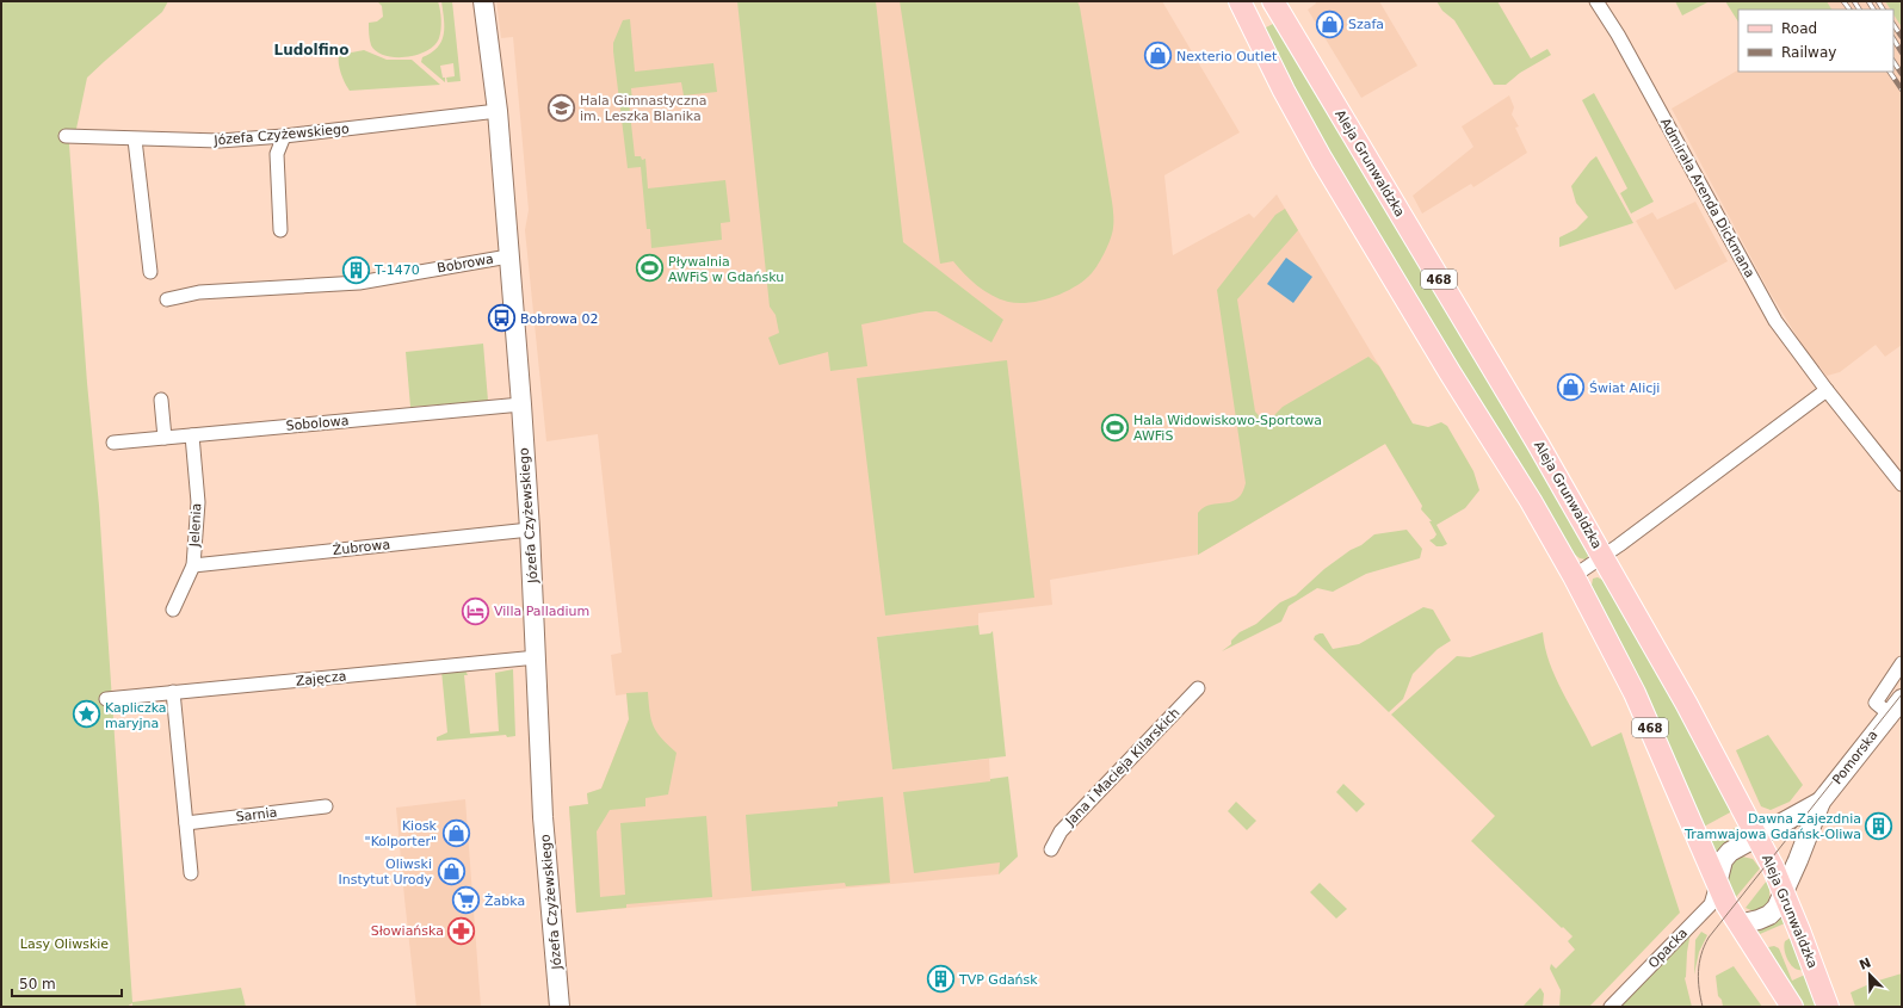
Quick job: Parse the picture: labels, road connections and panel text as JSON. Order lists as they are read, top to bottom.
{
  "streets": {
    "main road": ["Aleja Grunwaldzka", "468"],
    "street": [
      "Józefa Czyżewskiego",
      "Admirała Arenda Dickmana",
      "Bobrowa",
      "Sobolowa",
      "Jelenia",
      "Żubrowa",
      "Zajęcza",
      "Pomorska",
      "Jana i Macieja Kilarskich",
      "Sarnia",
      "Opacka"
    ]
  },
  "crossings": [
    ["Józefa Czyżewskiego", "Bobrowa"],
    ["Józefa Czyżewskiego", "Sobolowa"],
    ["Józefa Czyżewskiego", "Żubrowa"],
    ["Józefa Czyżewskiego", "Zajęcza"],
    ["Aleja Grunwaldzka", "468"],
    ["Aleja Grunwaldzka", "Pomorska"],
    ["Aleja Grunwaldzka", "Opacka"],
    ["468", "Pomorska"],
    ["468", "Opacka"],
    ["Sobolowa", "Jelenia"],
    ["Jelenia", "Żubrowa"],
    ["Pomorska", "Opacka"]
  ],
  "districts": ["Ludolfino"],
  "parks": ["Lasy Oliwskie"],
  "places": {
    "shop": [
      "Szafa",
      "Nexterio Outlet",
      "Świat Alicji",
      "Kiosk \"Kolporter\"",
      "Oliwski Instytut Urody"
    ],
    "school or university": ["Hala Gimnastyczna im. Leszka Blanika"],
    "sports": ["Pływalnia AWFiS w Gdańsku", "Hala Widowiskowo-Sportowa AWFiS"],
    "building": ["T-1470", "Dawna Zajezdnia Tramwajowa Gdańsk-Oliwa", "TVP Gdańsk"],
    "bus stop": ["Bobrowa 02"],
    "hotel": ["Villa Palladium"],
    "place": ["Kapliczka maryjna"],
    "supermarket": ["Żabka"],
    "pharmacy": ["Słowiańska"]
  },
  "legend": ["Road", "Railway"],
  "scale_bar": "50 m",
  "north": "top left"
}
